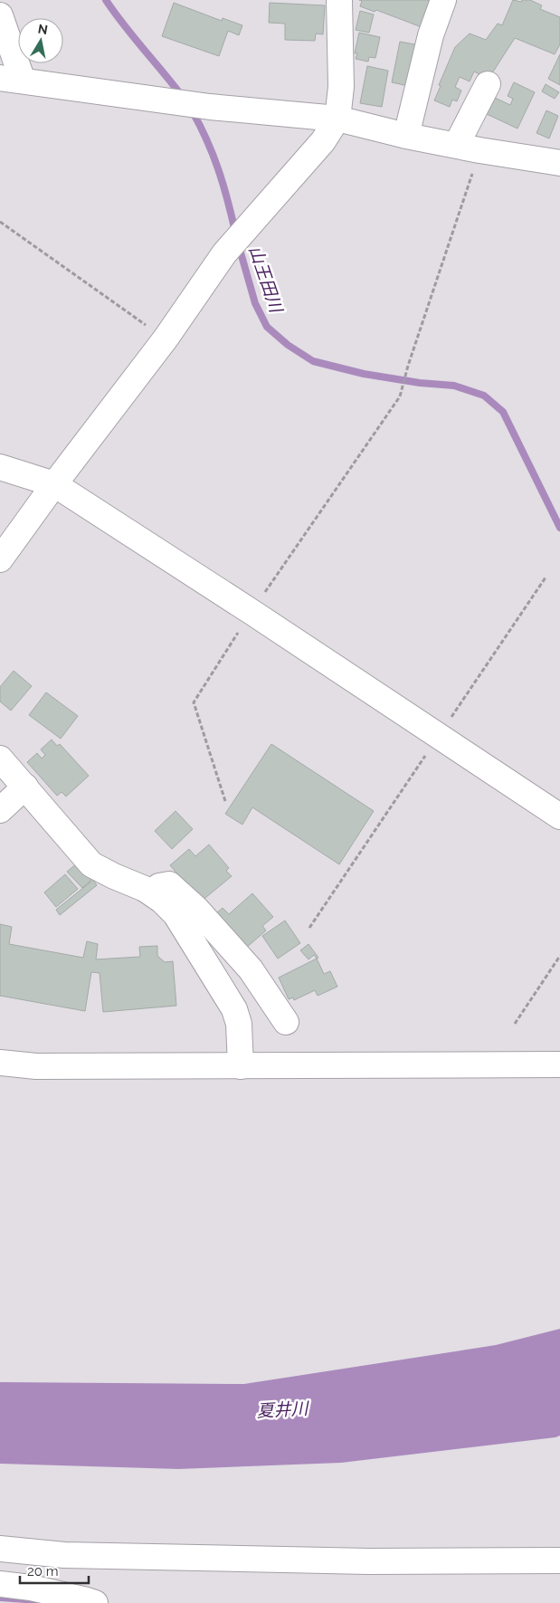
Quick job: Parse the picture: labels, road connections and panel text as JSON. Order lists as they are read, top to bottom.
{
  "water": ["山王田川", "夏井川"],
  "scale_bar": "20 m",
  "north": "top"
}
